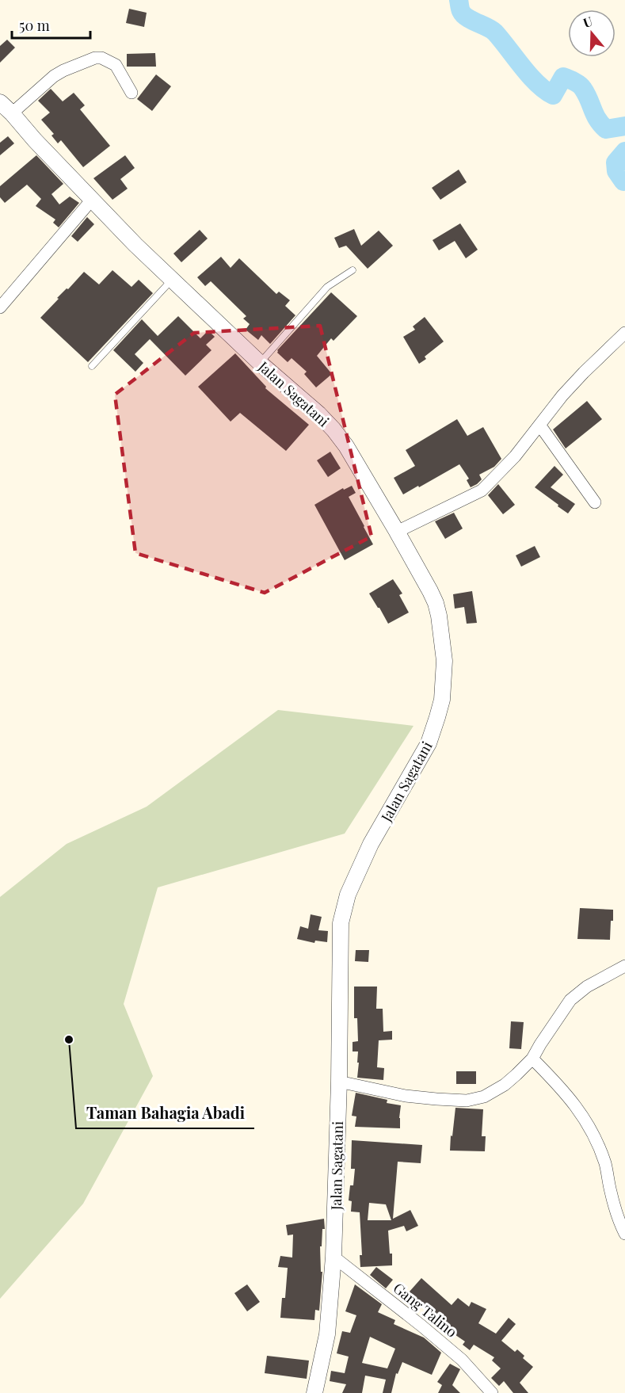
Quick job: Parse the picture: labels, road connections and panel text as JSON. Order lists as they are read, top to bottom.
{
  "streets": {
    "street": ["Jalan Sagatani", "Gang Talino"]
  },
  "crossings": [
    ["Jalan Sagatani", "Gang Talino"]
  ],
  "places": ["Taman Bahagia Abadi"],
  "scale_bar": "50 m",
  "north": "top"
}
